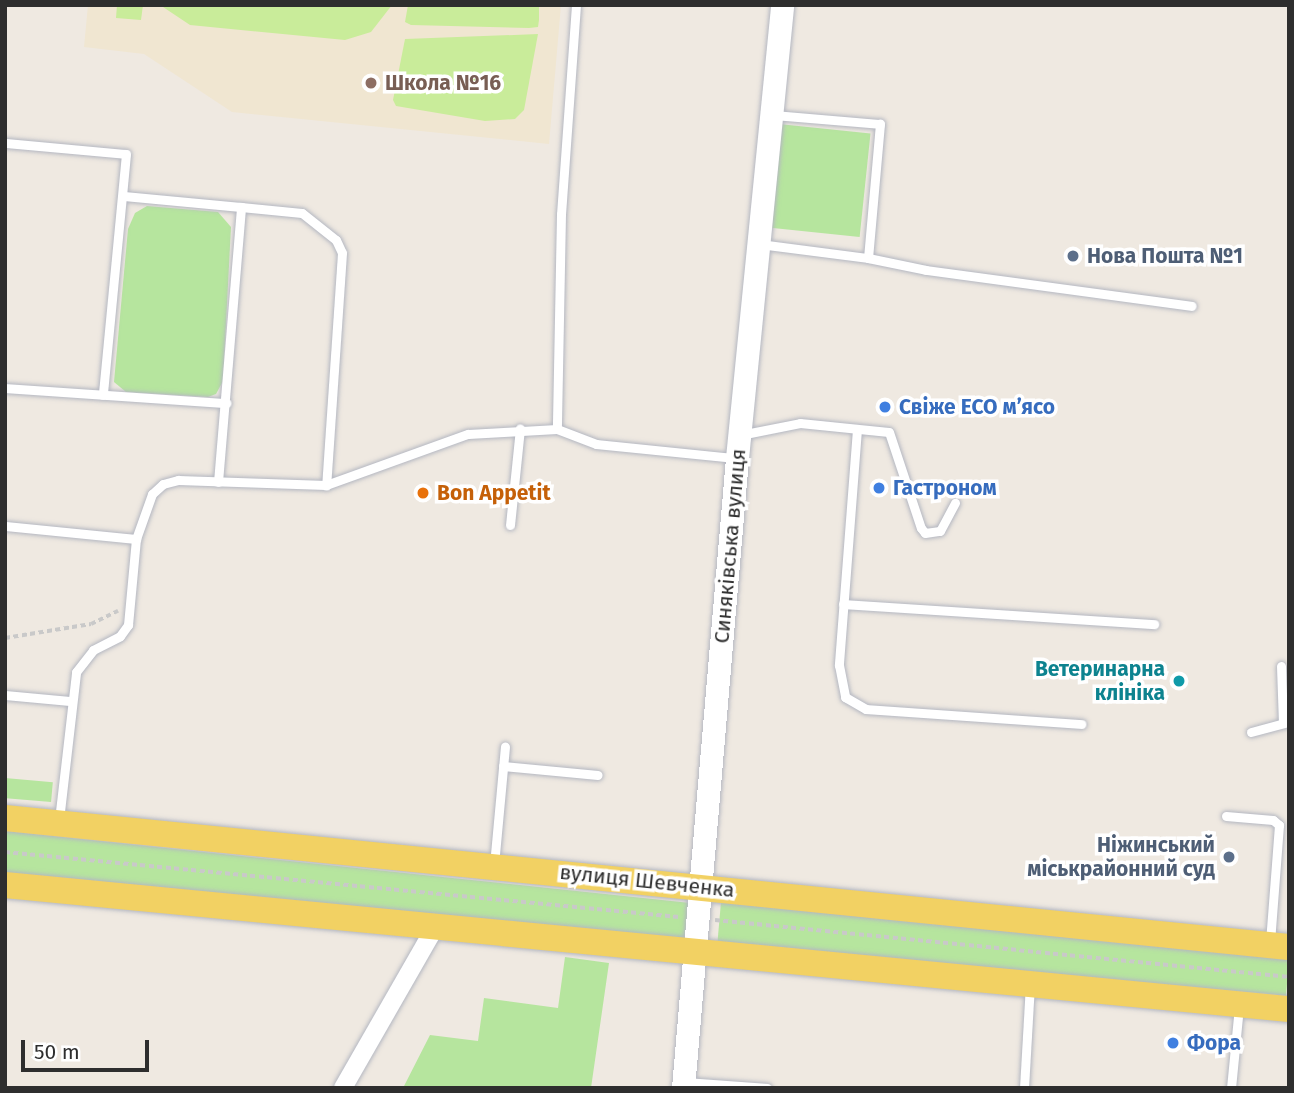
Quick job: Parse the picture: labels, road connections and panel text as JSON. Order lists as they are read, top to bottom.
{
  "streets": {
    "main road": ["вулиця Шевченка"],
    "street": ["Синяківська вулиця"]
  },
  "crossings": [
    ["Синяківська вулиця", "вулиця Шевченка"]
  ],
  "places": [
    "Школа №16",
    "Нова Пошта №1",
    "Свіже ECO м’ясо",
    "Гастроном",
    "Bon Appetit",
    "Ветеринарна клініка",
    "Ніжинський міськрайонний суд",
    "Фора"
  ],
  "scale_bar": "50 m"
}
